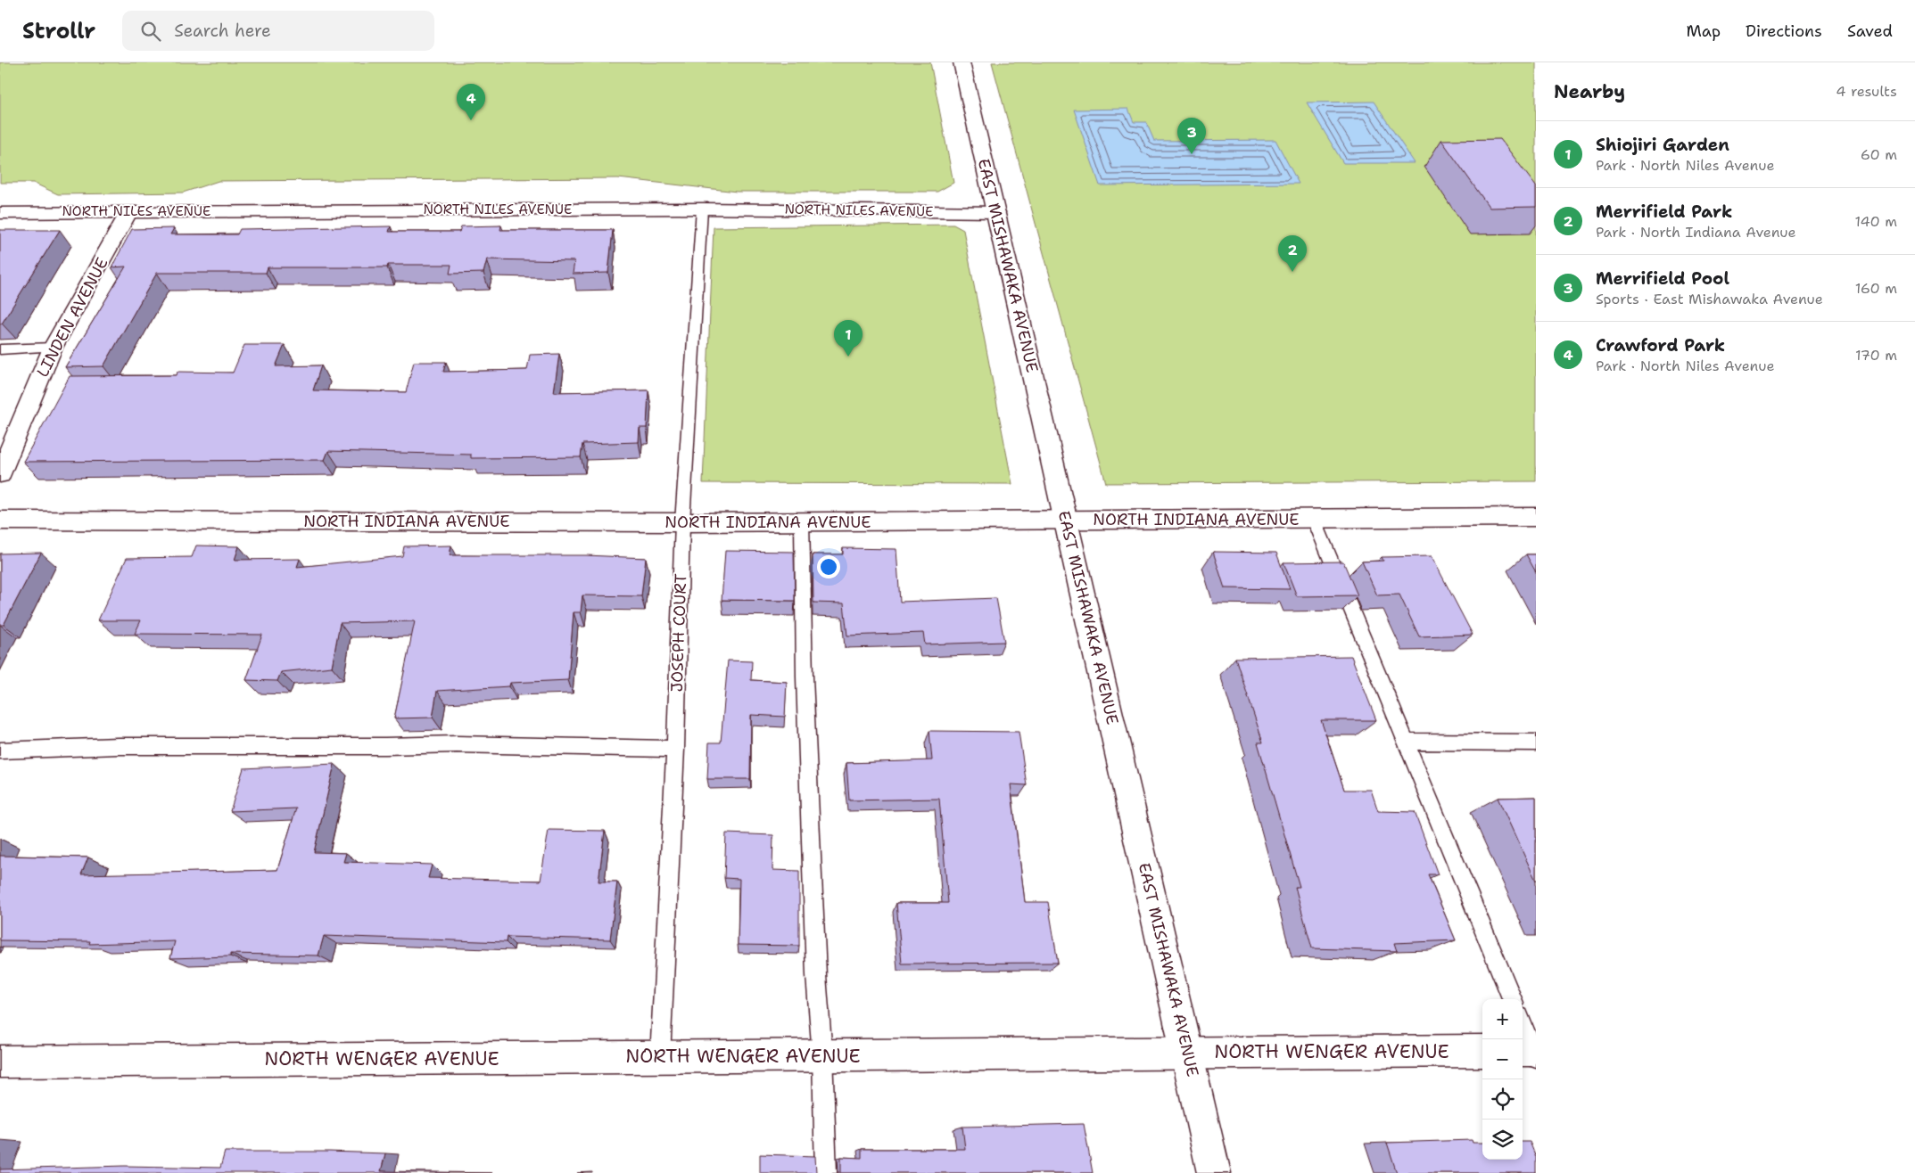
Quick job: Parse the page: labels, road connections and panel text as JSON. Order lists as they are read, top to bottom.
{
  "streets": {
    "street": [
      "NORTH NILES AVENUE",
      "EAST MISHAWAKA AVENUE",
      "LINDEN AVENUE",
      "NORTH INDIANA AVENUE",
      "NORTH WENGER AVENUE"
    ],
    "lane": ["JOSEPH COURT"]
  },
  "crossings": [
    ["NORTH NILES AVENUE", "EAST MISHAWAKA AVENUE"],
    ["NORTH NILES AVENUE", "LINDEN AVENUE"],
    ["NORTH NILES AVENUE", "JOSEPH COURT"],
    ["EAST MISHAWAKA AVENUE", "NORTH INDIANA AVENUE"],
    ["EAST MISHAWAKA AVENUE", "NORTH WENGER AVENUE"],
    ["NORTH INDIANA AVENUE", "JOSEPH COURT"],
    ["JOSEPH COURT", "NORTH WENGER AVENUE"]
  ],
  "page": {
    "header": "Strollr",
    "search": "Search here",
    "nav": ["Map", "Directions", "Saved"],
    "heading": ["Nearby", "4 results"],
    "pins": [
      "4",
      "3",
      "2",
      "1"
    ],
    "list": [
      {
        "mark": "1",
        "name": "Shiojiri Garden",
        "note": "Park · North Niles Avenue",
        "value": "60 m"
      },
      {
        "mark": "2",
        "name": "Merrifield Park",
        "note": "Park · North Indiana Avenue",
        "value": "140 m"
      },
      {
        "mark": "3",
        "name": "Merrifield Pool",
        "note": "Sports · East Mishawaka Avenue",
        "value": "160 m"
      },
      {
        "mark": "4",
        "name": "Crawford Park",
        "note": "Park · North Niles Avenue",
        "value": "170 m"
      }
    ],
    "map_buttons": ["+", "−"]
  }
}
